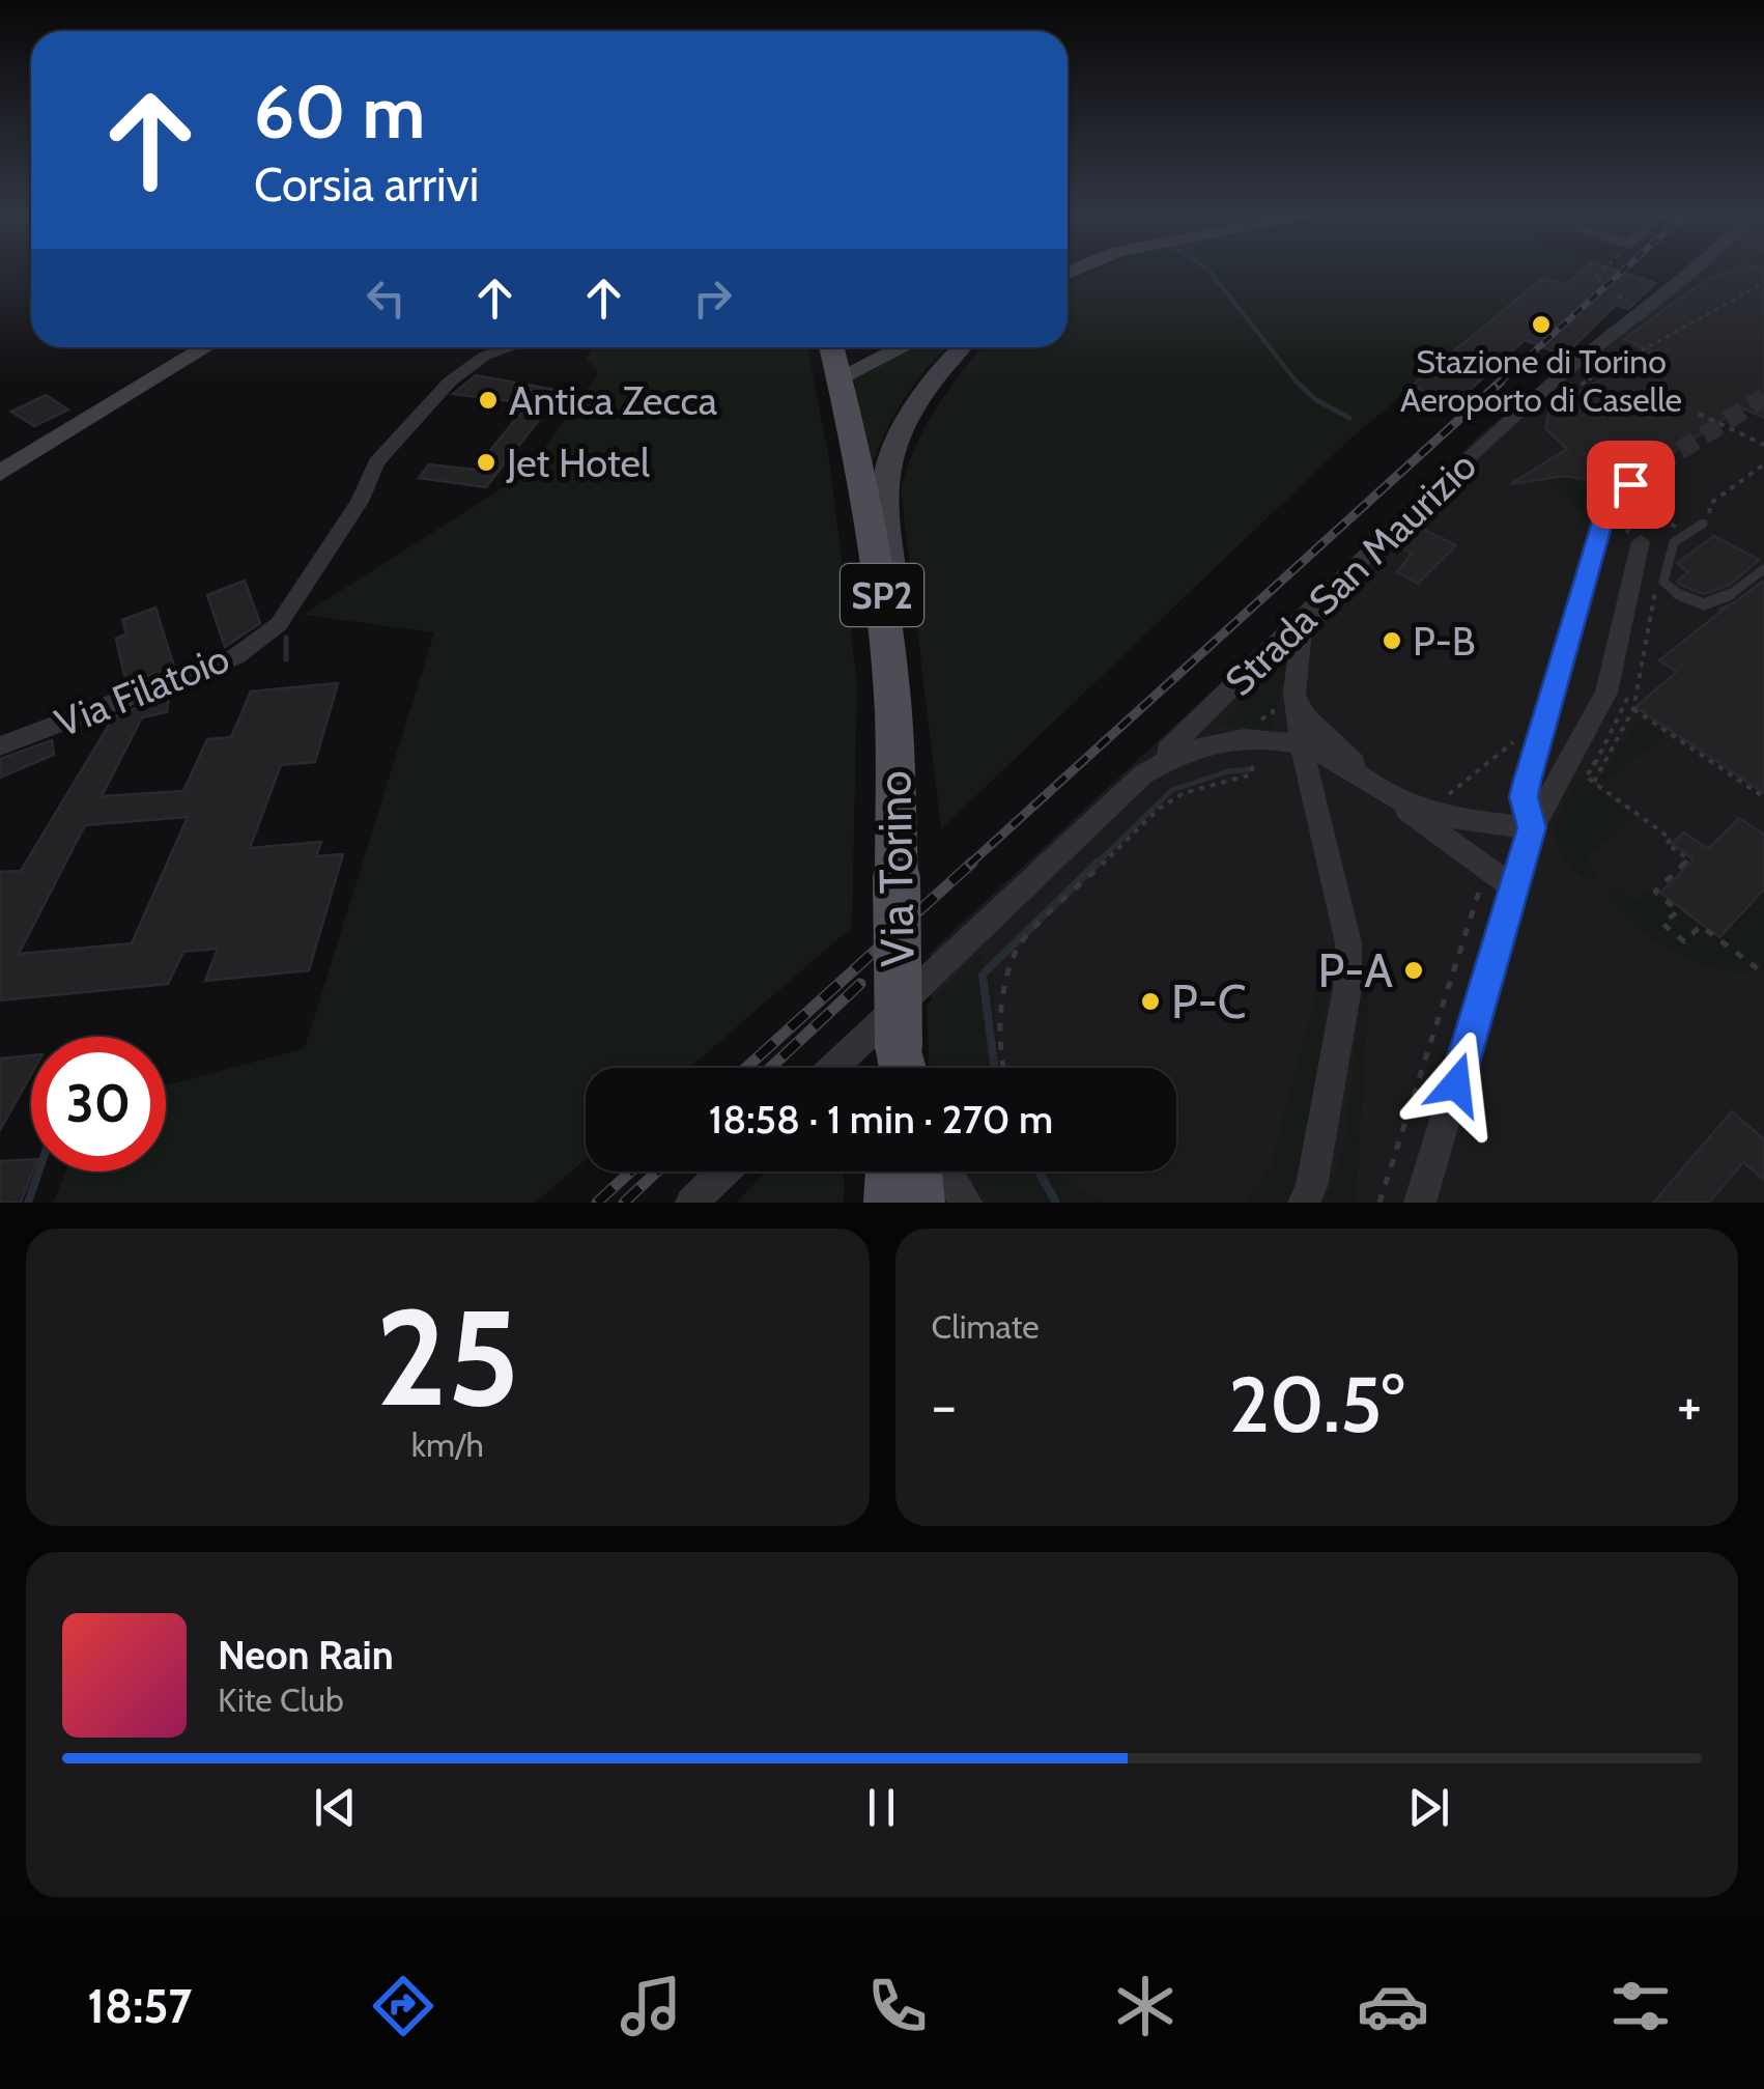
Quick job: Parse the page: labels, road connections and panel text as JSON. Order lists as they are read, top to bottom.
{
  "streets": {
    "main road": ["SP2", "Via Torino"],
    "street": ["Strada San Maurizio", "Via Filatoio"]
  },
  "crossings": [
    ["SP2", "Via Torino"]
  ],
  "places": [
    "Stazione di Torino Aeroporto di Caselle",
    "Antica Zecca",
    "Jet Hotel",
    "P-B",
    "P-A",
    "P-C"
  ],
  "page": {
    "turn": ["60 m", "Corsia arrivi"],
    "limit": "30",
    "trip": "18:58 · 1 min · 270 m",
    "tile": [
      ["25", "km/h"],
      "Climate"
    ],
    "heat": ["−", "20.5°", "+"],
    "song": ["Neon Rain", "Kite Club"],
    "tabs": "18:57"
  }
}
